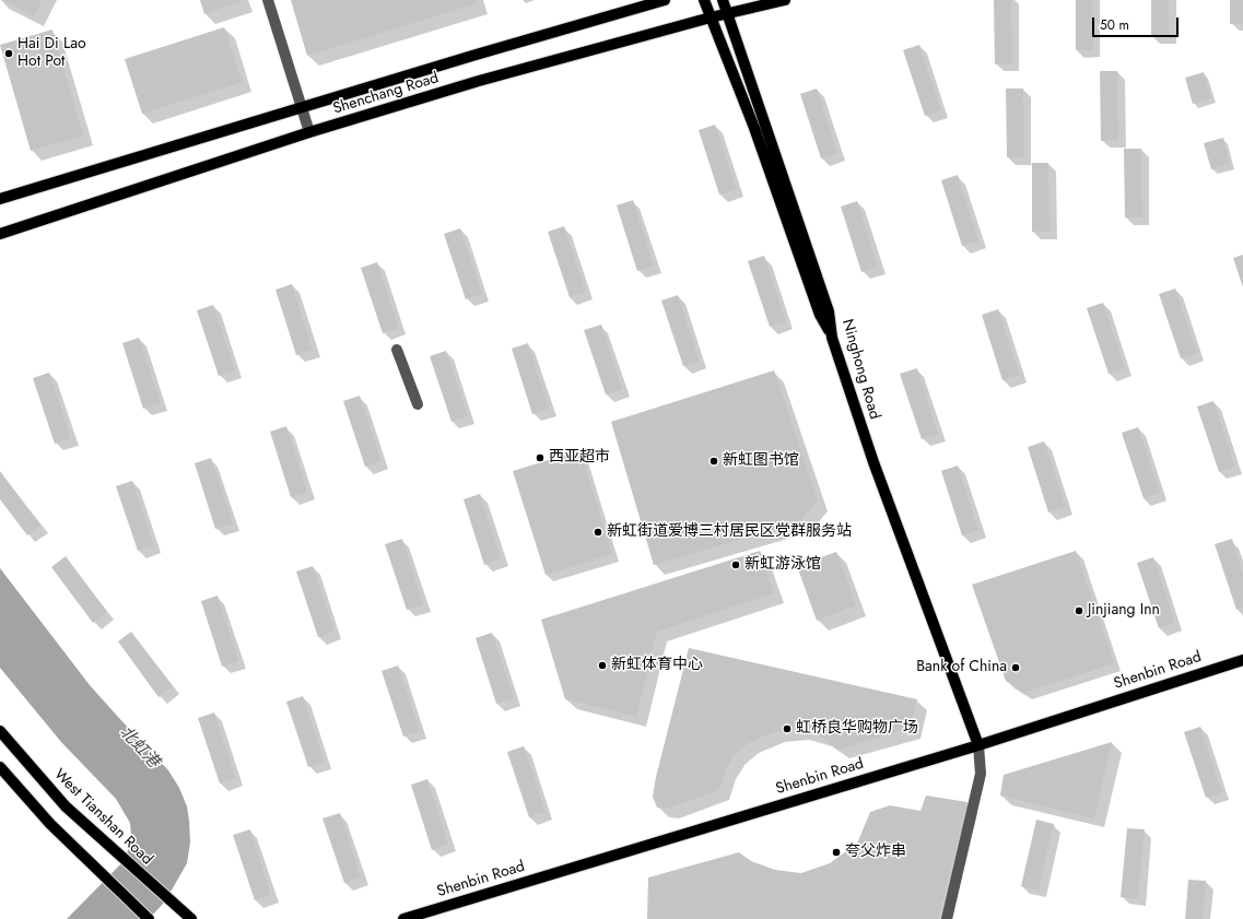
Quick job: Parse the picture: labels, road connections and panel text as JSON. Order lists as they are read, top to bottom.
{
  "streets": {
    "main road": [
      "Shenchang Road",
      "Ninghong Road",
      "Shenbin Road",
      "West Tianshan Road"
    ]
  },
  "crossings": [
    ["Shenchang Road", "Ninghong Road"],
    ["Ninghong Road", "Shenbin Road"]
  ],
  "water": ["北虹港"],
  "places": [
    "Hai Di Lao Hot Pot",
    "西亚超市",
    "新虹图书馆",
    "新虹街道爱博三村居民区党群服务站",
    "新虹游泳馆",
    "Jinjiang Inn",
    "新虹体育中心",
    "Bank of China",
    "虹桥良华购物广场",
    "夸父炸串"
  ],
  "scale_bar": "50 m"
}
